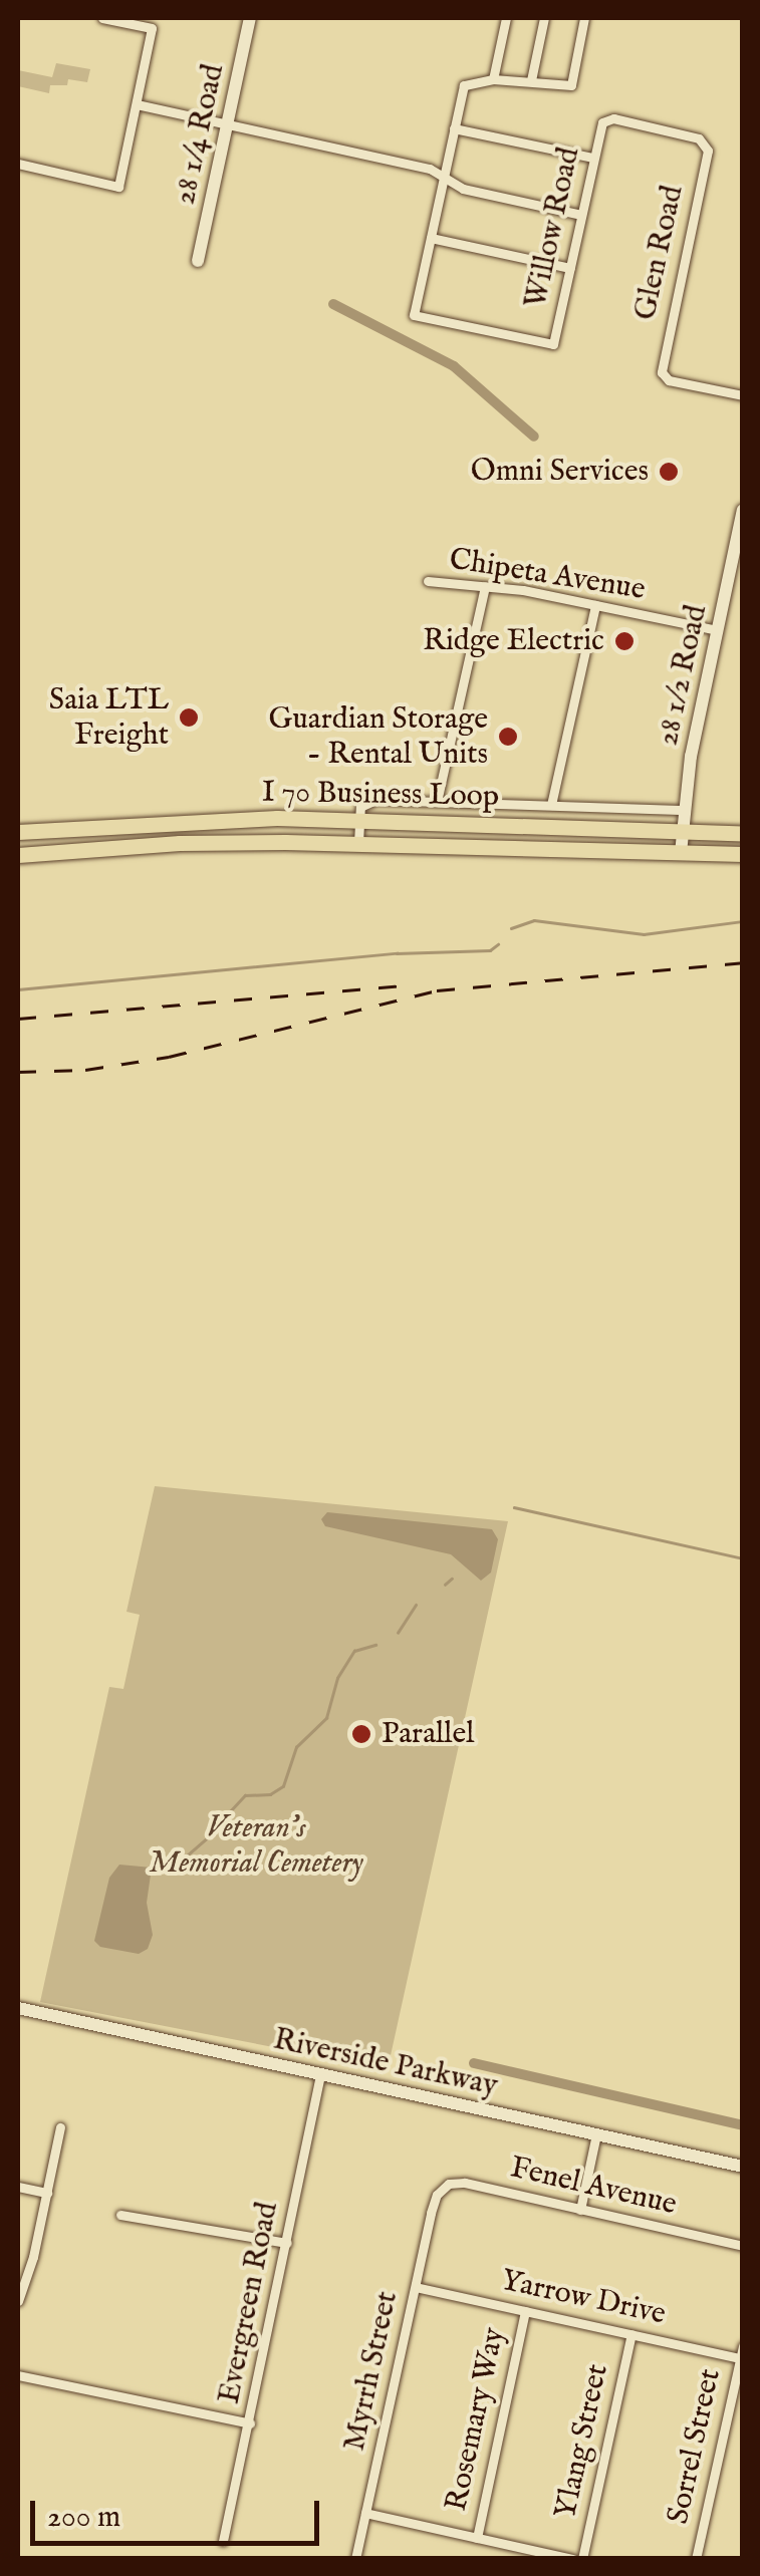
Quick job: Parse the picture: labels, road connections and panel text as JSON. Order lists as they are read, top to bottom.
{
  "streets": {
    "main road": [
      "28 1/4 Road",
      "28 1/2 Road",
      "I 70 Business Loop",
      "Riverside Parkway"
    ],
    "street": [
      "Willow Road",
      "Glen Road",
      "Chipeta Avenue",
      "Fenel Avenue",
      "Yarrow Drive",
      "Evergreen Road",
      "Myrrh Street",
      "Rosemary Way",
      "Ylang Street",
      "Sorrel Street"
    ]
  },
  "crossings": [
    ["Willow Road", "Glen Road"],
    ["Chipeta Avenue", "28 1/2 Road"],
    ["28 1/2 Road", "I 70 Business Loop"],
    ["Riverside Parkway", "Evergreen Road"],
    ["Fenel Avenue", "Myrrh Street"],
    ["Yarrow Drive", "Myrrh Street"],
    ["Yarrow Drive", "Rosemary Way"],
    ["Yarrow Drive", "Ylang Street"],
    ["Yarrow Drive", "Sorrel Street"]
  ],
  "parks": ["Veteran's Memorial Cemetery"],
  "places": [
    "Omni Services",
    "Ridge Electric",
    "Saia LTL Freight",
    "Guardian Storage - Rental Units",
    "Parallel"
  ],
  "scale_bar": "200 m"
}
